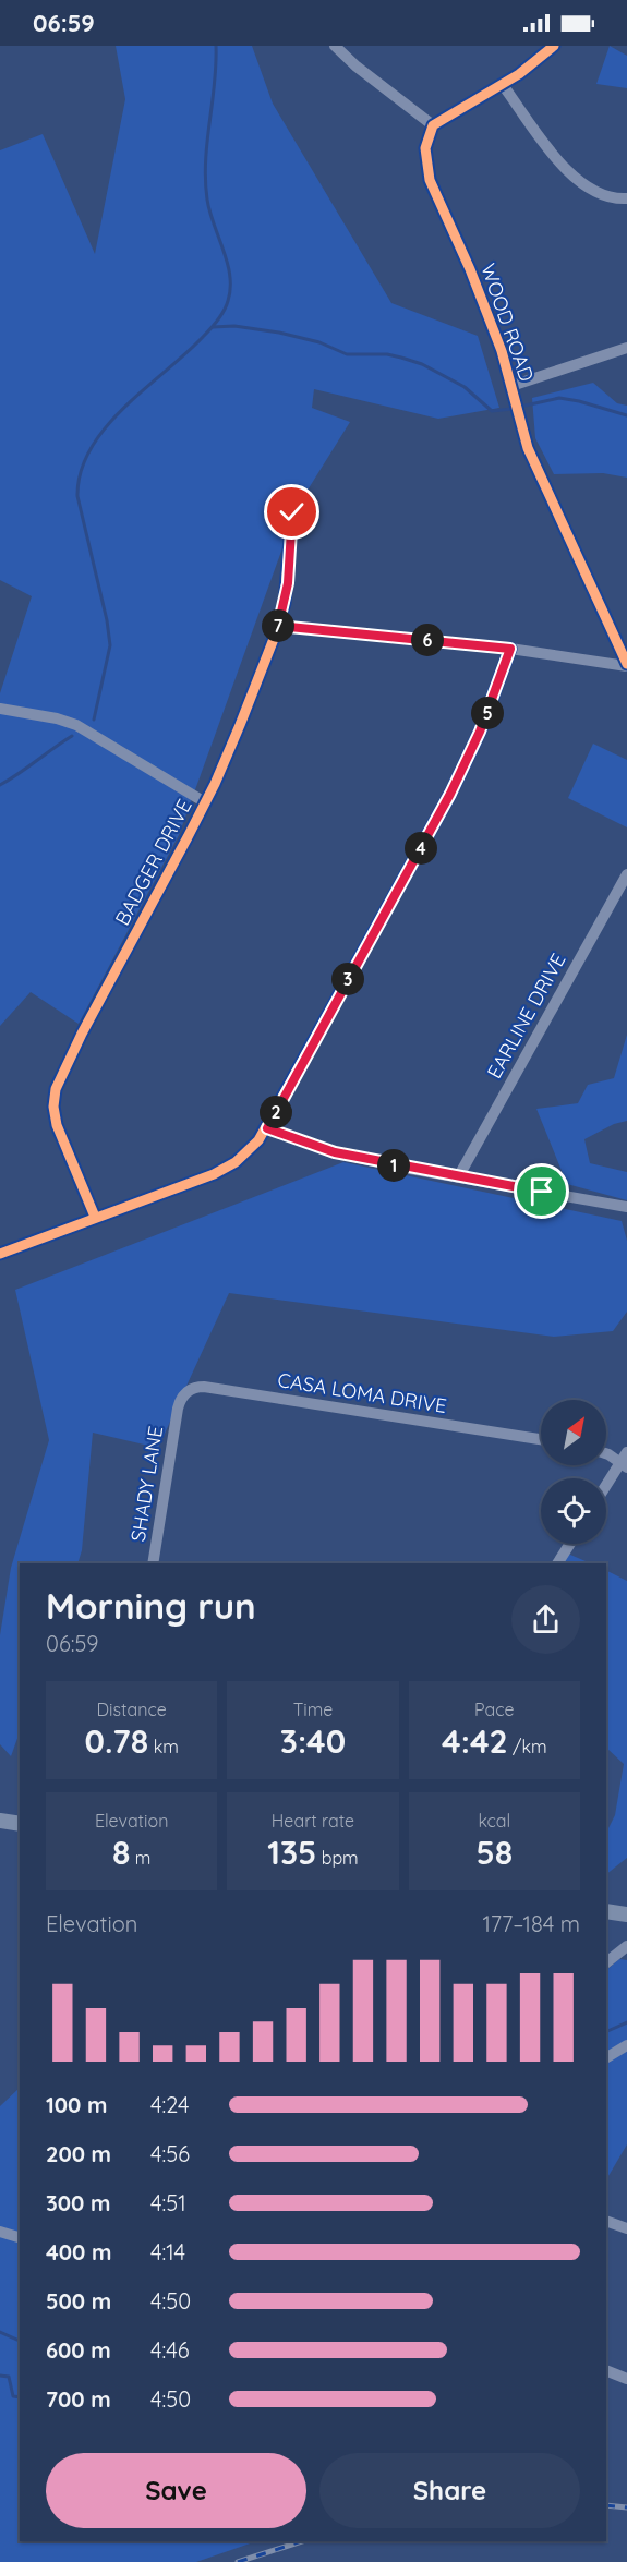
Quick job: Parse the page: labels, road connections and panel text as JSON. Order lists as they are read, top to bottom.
{
  "streets": {
    "street": [
      "WOOD ROAD",
      "BADGER DRIVE",
      "EARLINE DRIVE",
      "CASA LOMA DRIVE",
      "SHADY LANE"
    ]
  },
  "crossings": [
    ["CASA LOMA DRIVE", "SHADY LANE"]
  ],
  "north": "top right",
  "page": {
    "status": "06:59",
    "pins": [
      "7",
      "6",
      "5",
      "4",
      "3",
      "2",
      "1"
    ],
    "heading": ["Morning run", "06:59"],
    "stats": [
      ["Distance", "0.78 km"],
      ["Time", "3:40"],
      ["Pace", "4:42 /km"],
      ["Elevation", "8 m"],
      ["Heart rate", "135 bpm"],
      ["kcal", "58"]
    ],
    "chart": ["Elevation", "177–184 m"],
    "list": [
      {
        "name": "100 m",
        "note": "4:24"
      },
      {
        "name": "200 m",
        "note": "4:56"
      },
      {
        "name": "300 m",
        "note": "4:51"
      },
      {
        "name": "400 m",
        "note": "4:14"
      },
      {
        "name": "500 m",
        "note": "4:50"
      },
      {
        "name": "600 m",
        "note": "4:46"
      },
      {
        "name": "700 m",
        "note": "4:50"
      }
    ],
    "buttons": ["Save", "Share"]
  }
}
